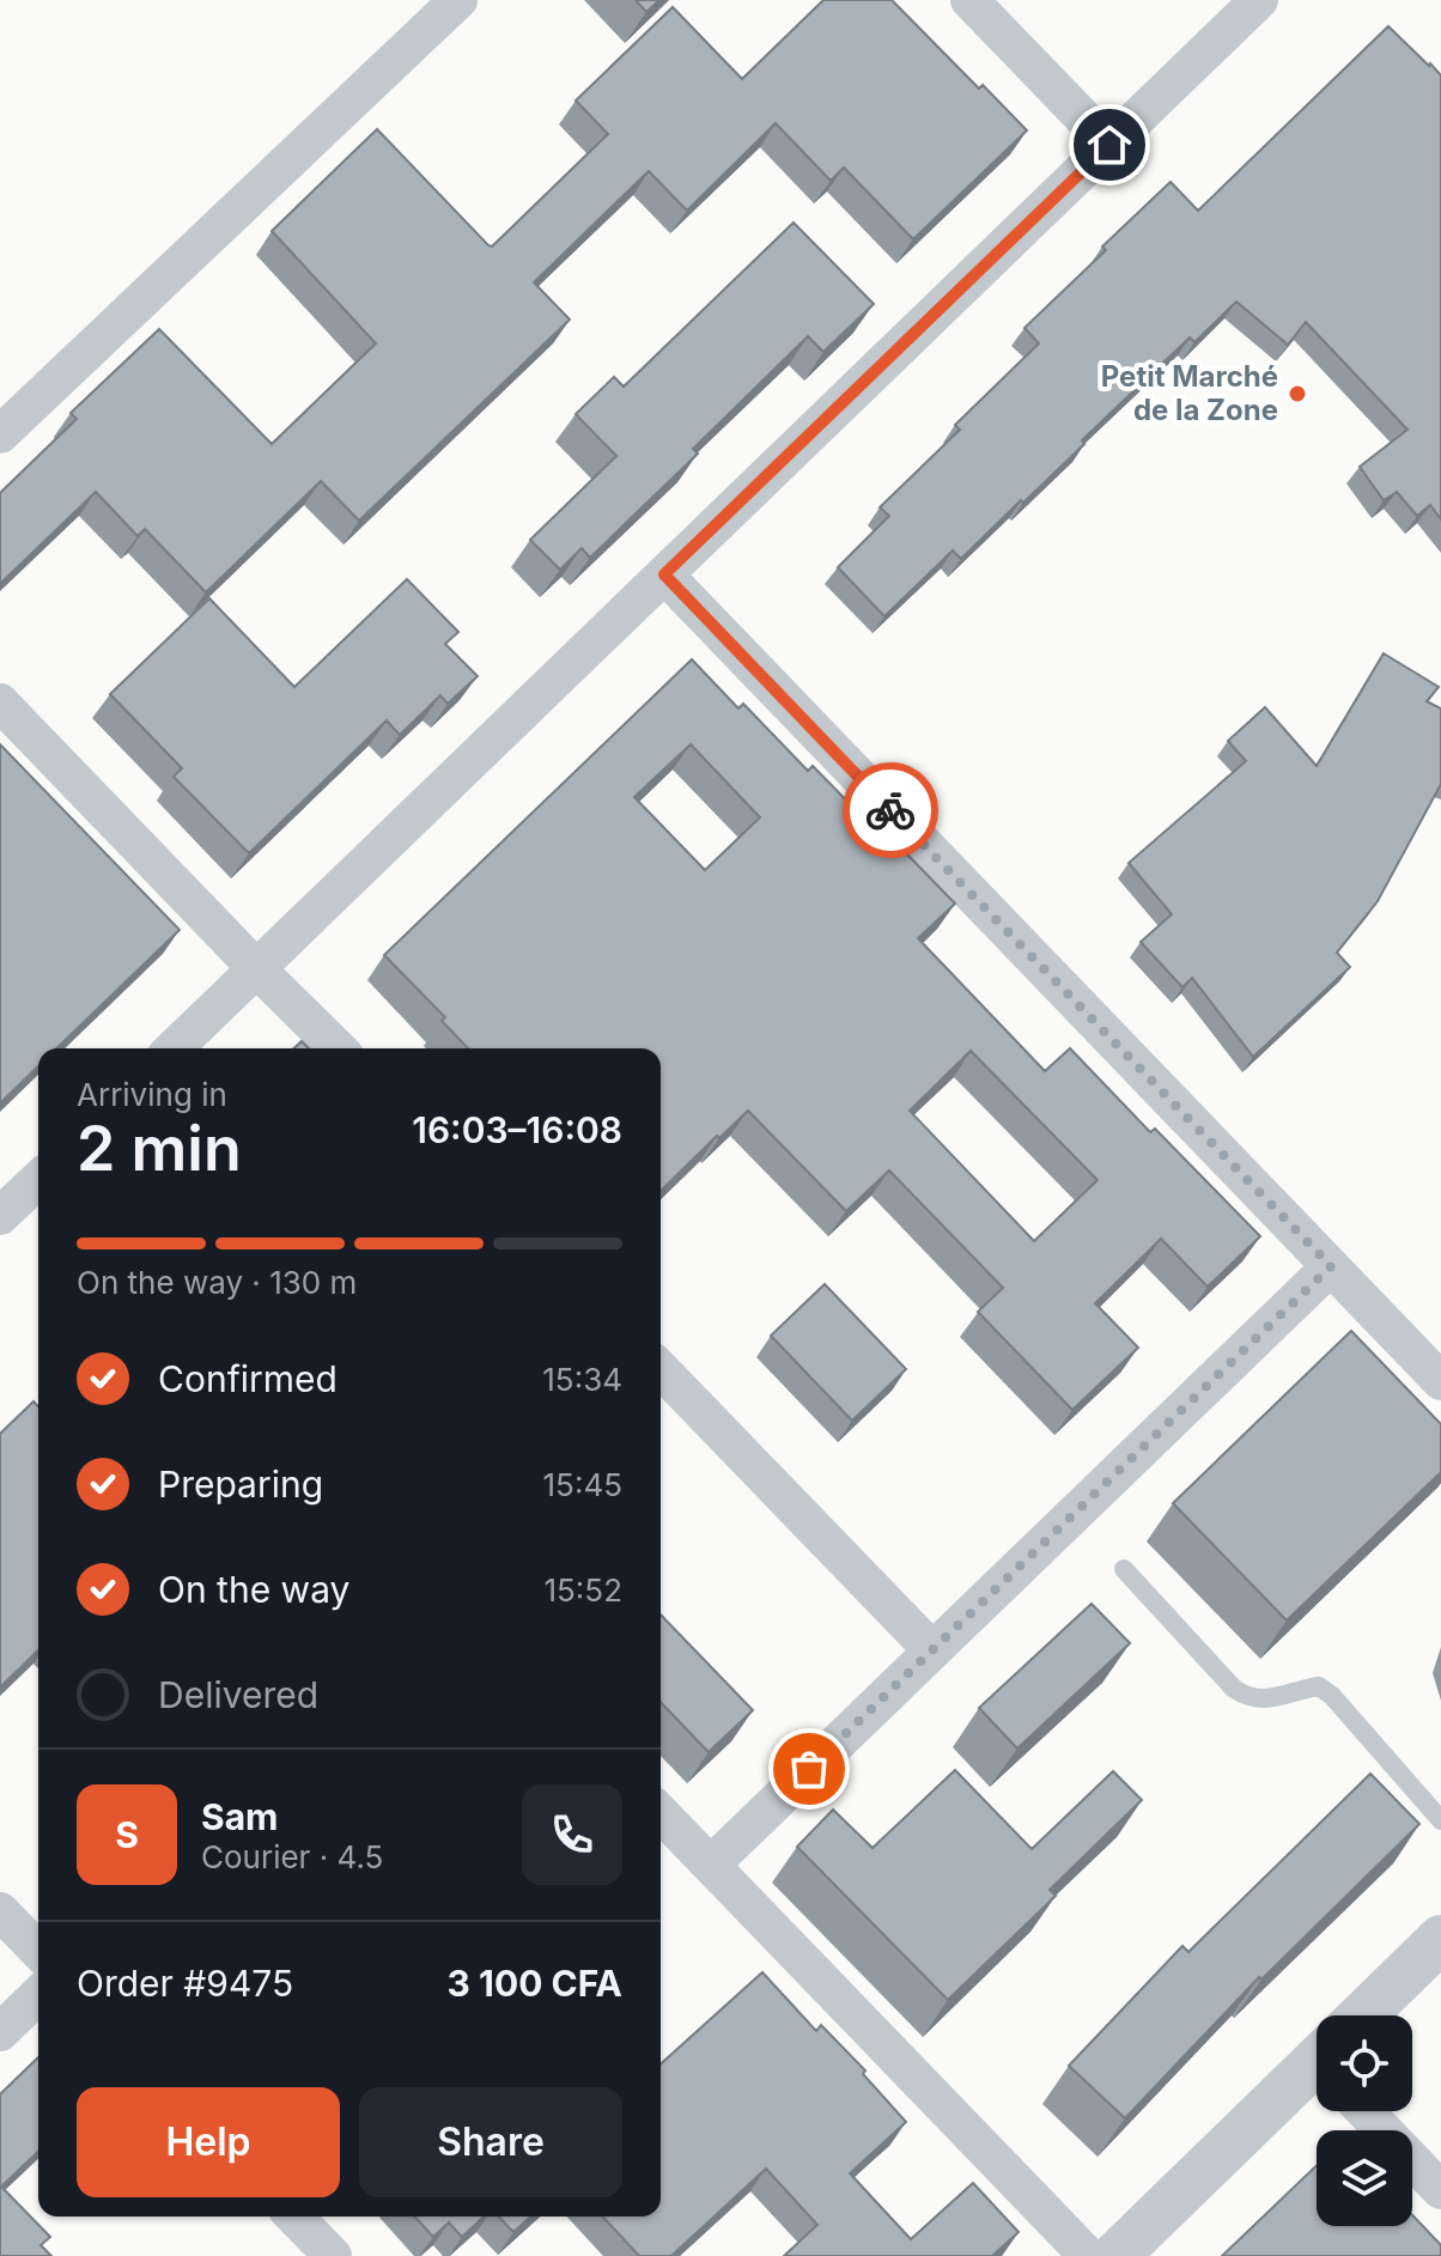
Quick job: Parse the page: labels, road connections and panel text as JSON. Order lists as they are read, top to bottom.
{
  "places": ["Petit Marché de la Zone"],
  "page": {
    "heading": ["2 min", "Arriving in", "16:03–16:08"],
    "panel": [
      "Sam",
      "Courier · 4.5",
      "Order #9475",
      "3 100 CFA"
    ],
    "bar": "On the way · 130 m",
    "list": [
      ["Confirmed", "15:34"],
      ["Preparing", "15:45"],
      ["On the way", "15:52"],
      "Delivered"
    ],
    "round": "S",
    "buttons": ["Help", "Share"]
  }
}
